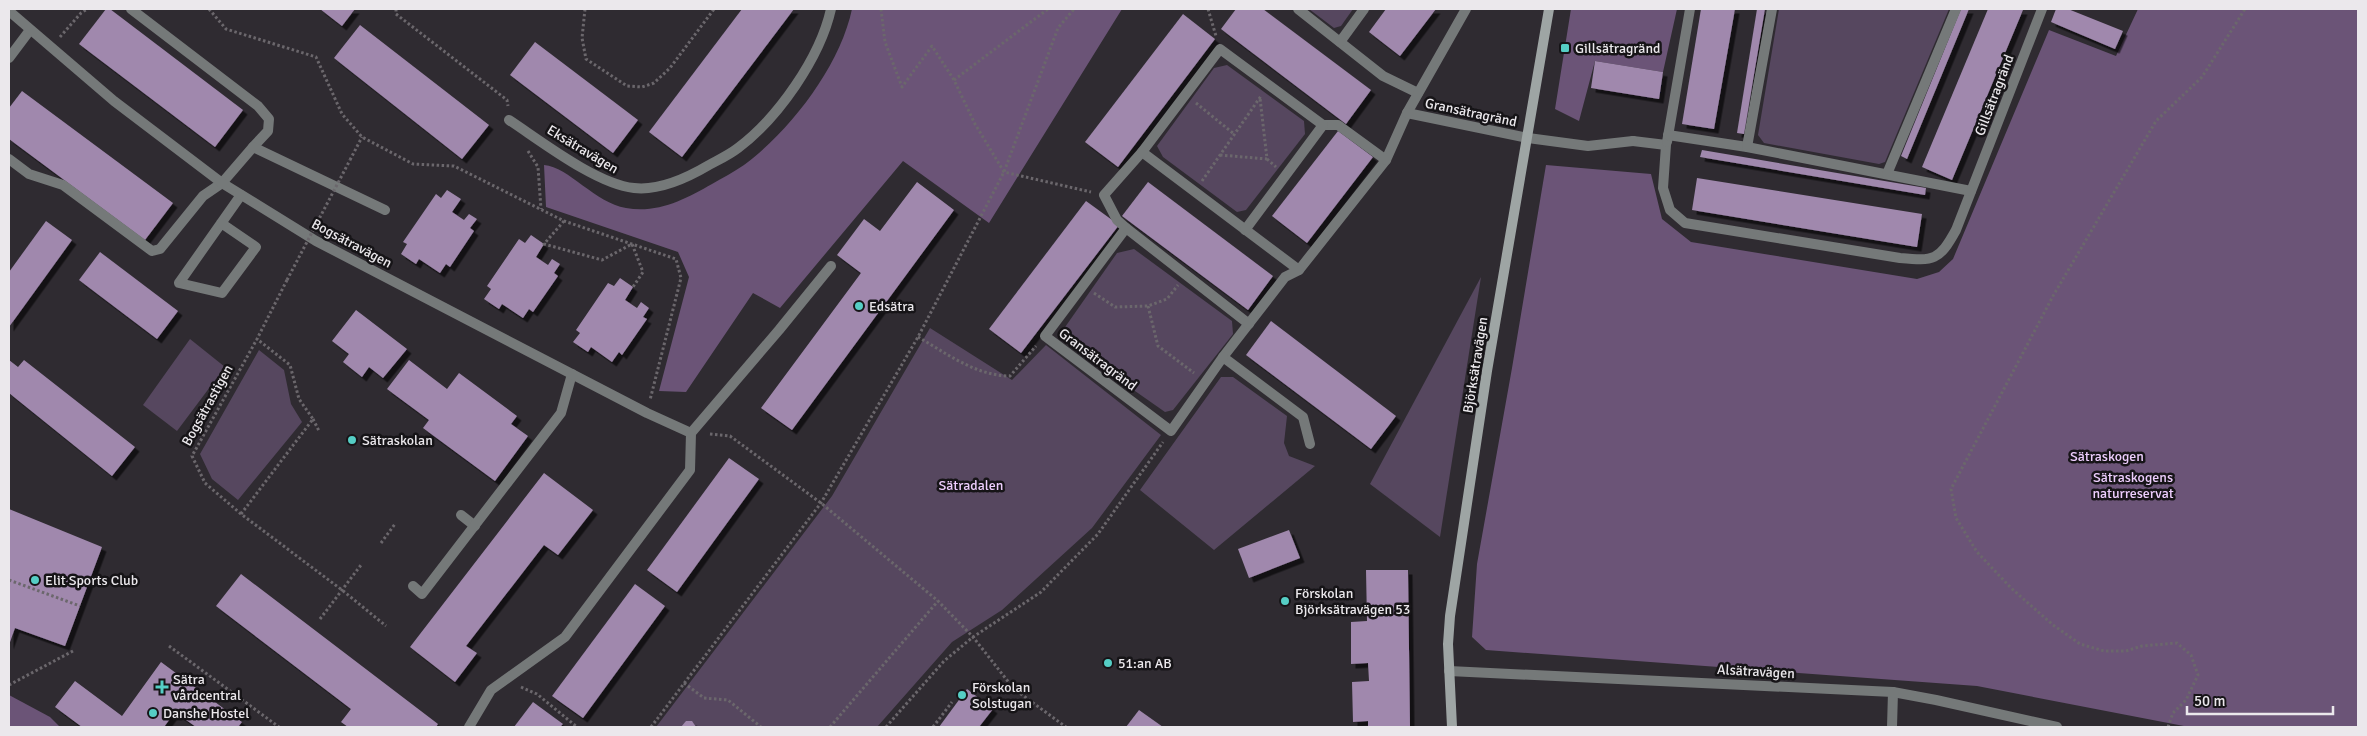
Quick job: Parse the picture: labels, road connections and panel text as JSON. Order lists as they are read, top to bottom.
{
  "streets": {
    "street": [
      "Gillsätragränd",
      "Gransätragränd",
      "Eksätravägen",
      "Bogsätravägen",
      "Björksätravägen",
      "Alsätravägen"
    ],
    "path": ["Bogsätrastigen"]
  },
  "crossings": [
    ["Gransätragränd", "Björksätravägen"],
    ["Björksätravägen", "Alsätravägen"]
  ],
  "parks": ["Sätraskogen", "Sätraskogens naturreservat", "Sätradalen"],
  "places": {
    "transit": ["Gillsätragränd"],
    "other": [
      "Edsätra",
      "Sätraskolan",
      "Elit Sports Club",
      "Förskolan Björksätravägen 53",
      "51:an AB",
      "Förskolan Solstugan",
      "Danshe Hostel"
    ],
    "health": ["Sätra vårdcentral"]
  },
  "scale_bar": "50 m"
}
